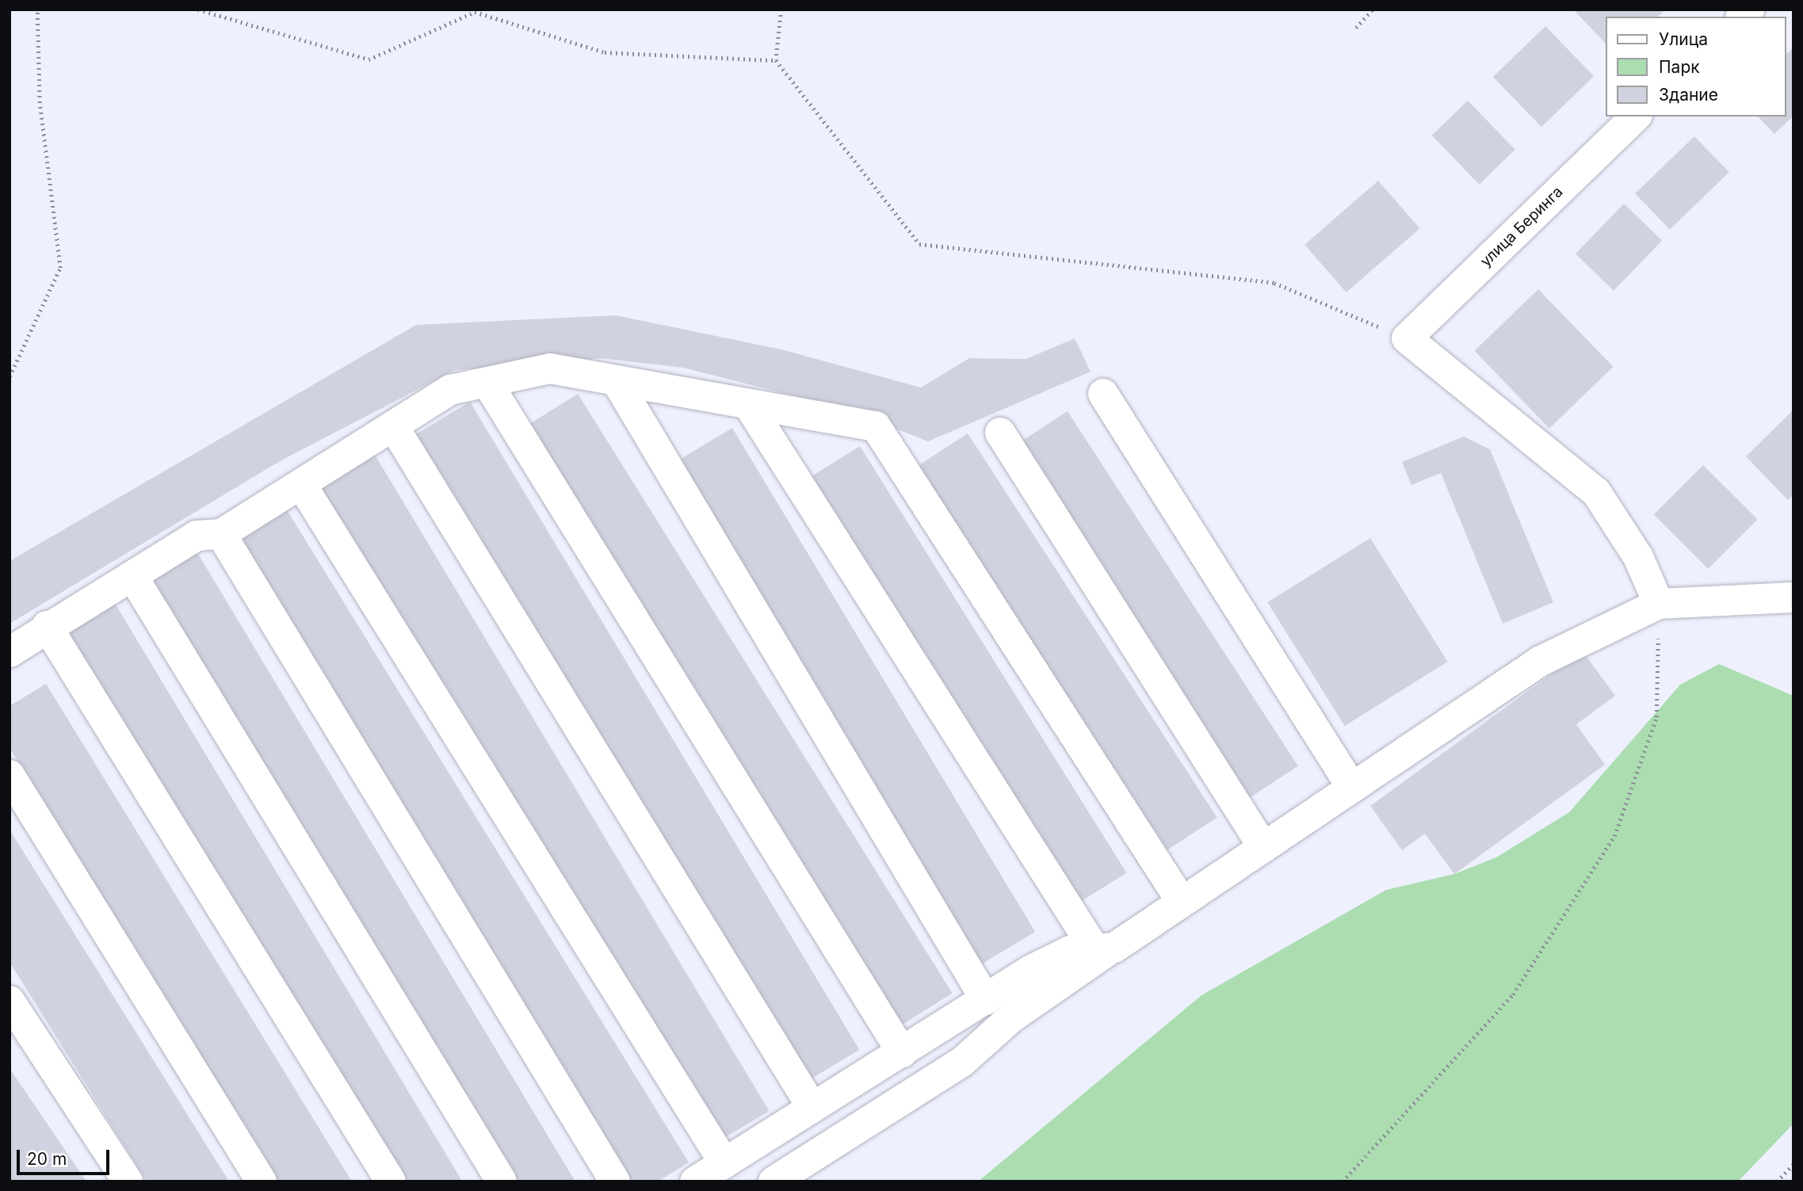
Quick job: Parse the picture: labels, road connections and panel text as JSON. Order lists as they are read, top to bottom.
{
  "streets": {
    "street": ["улица Беринга"]
  },
  "legend": ["Улица", "Парк", "Здание"],
  "scale_bar": "20 m"
}
